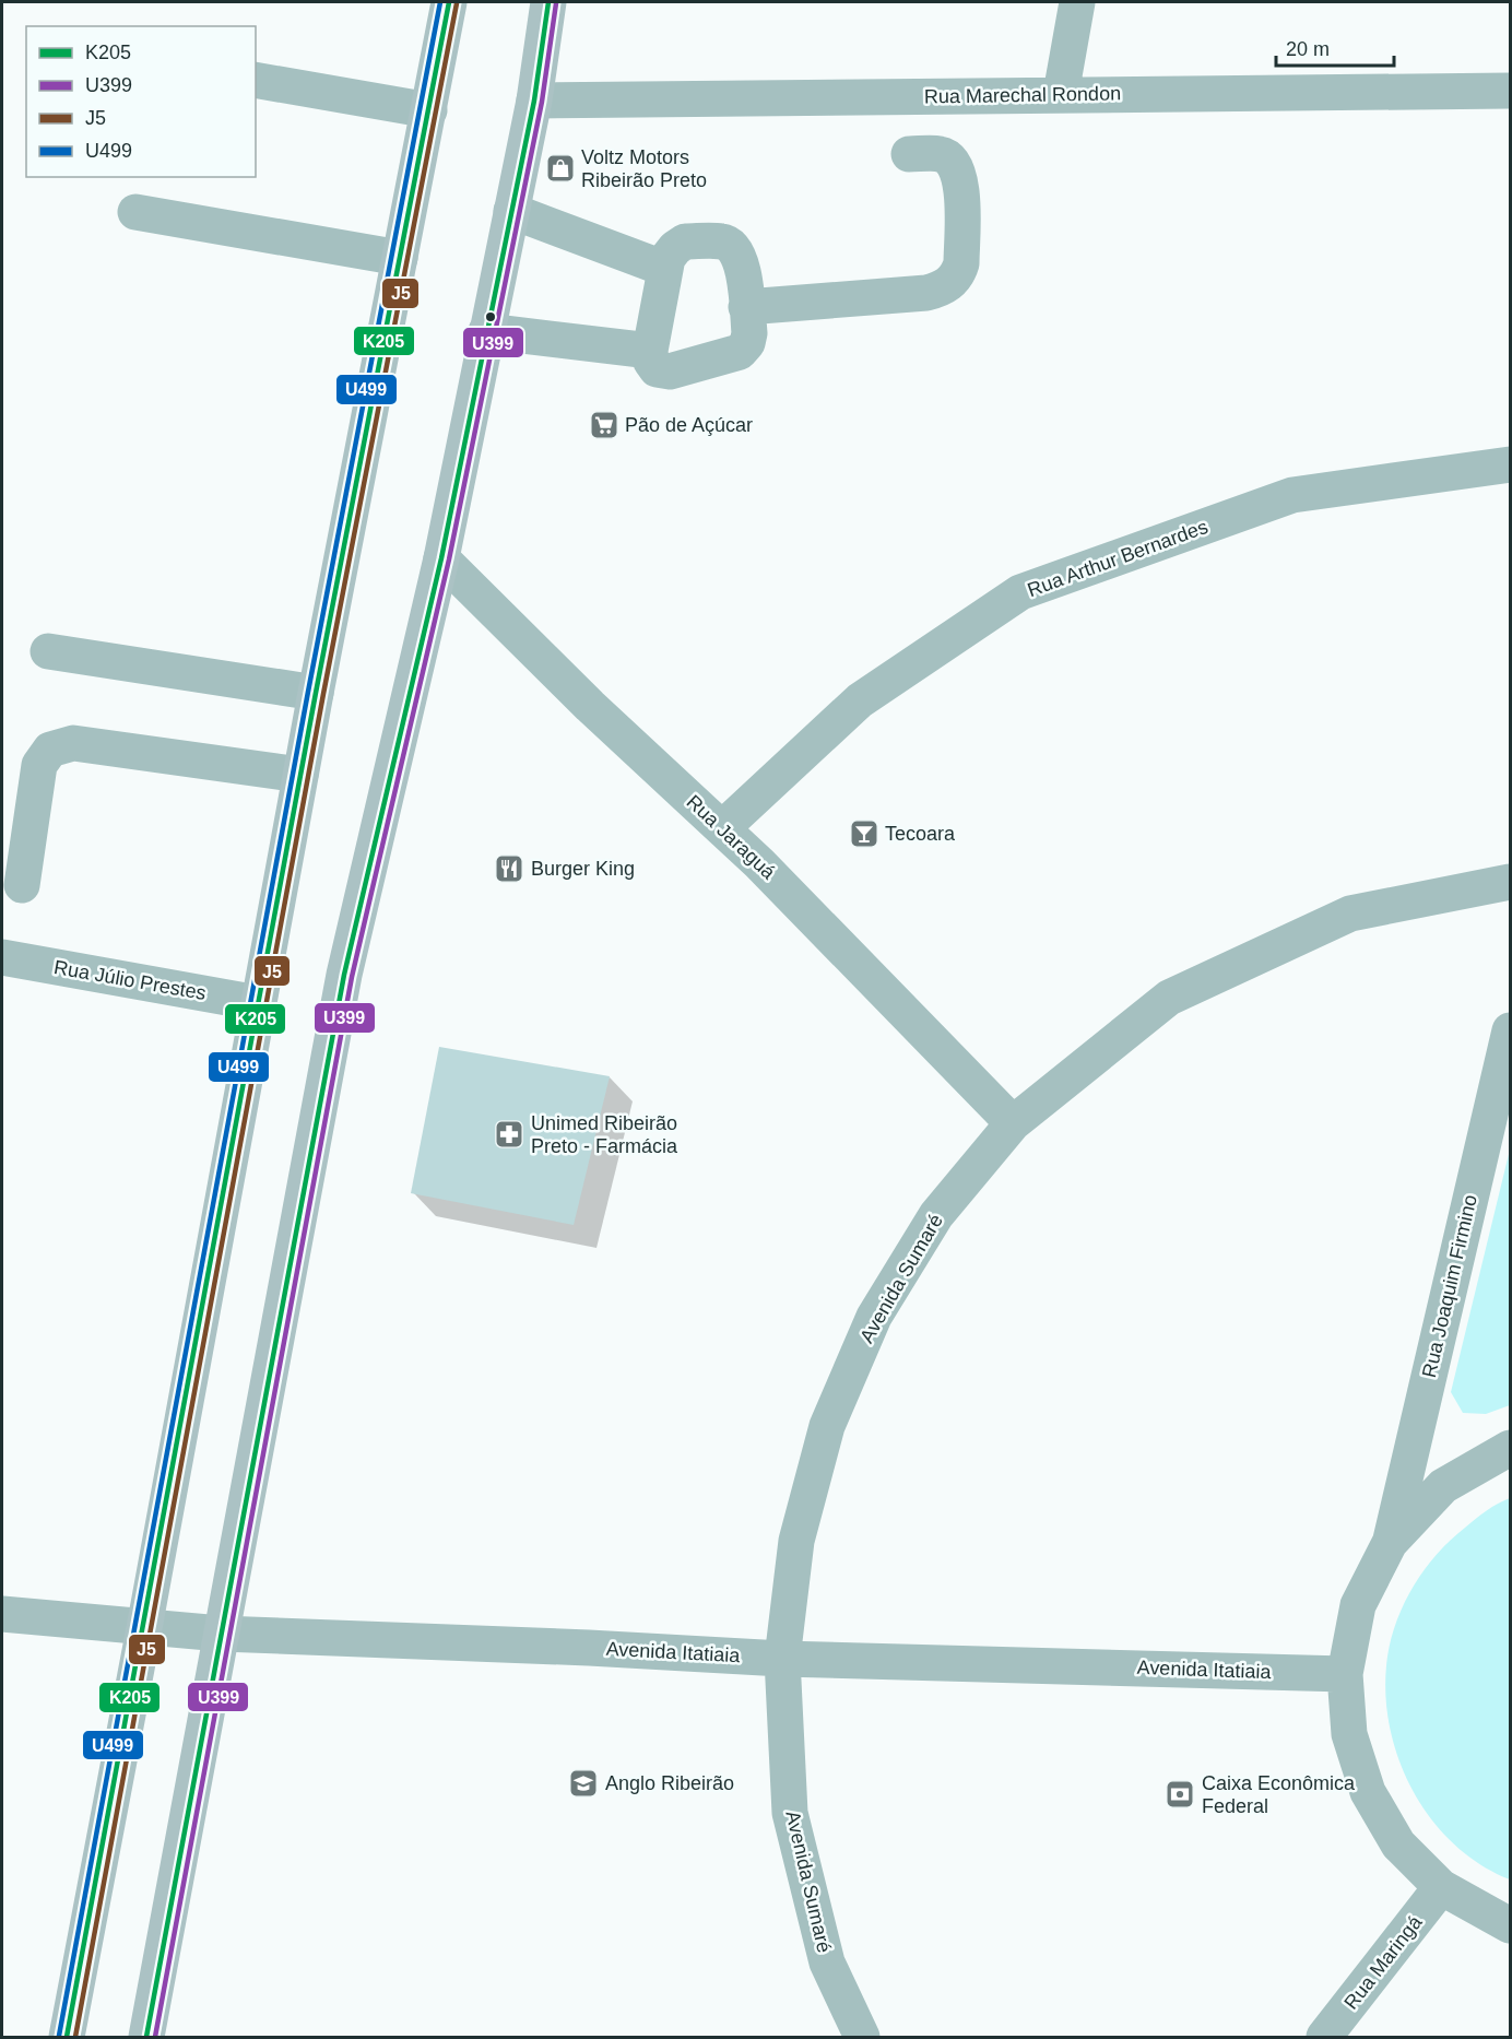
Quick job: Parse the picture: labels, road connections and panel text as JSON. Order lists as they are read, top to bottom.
{
  "streets": {
    "street": [
      "Rua Marechal Rondon",
      "Rua Arthur Bernardes",
      "Rua Jaraguá",
      "Rua Júlio Prestes",
      "Avenida Sumaré",
      "Rua Joaquim Firmino",
      "Avenida Itatiaia",
      "Rua Maringá"
    ]
  },
  "crossings": [
    ["Rua Arthur Bernardes", "Rua Jaraguá"],
    ["Rua Jaraguá", "Avenida Sumaré"],
    ["Avenida Sumaré", "Avenida Itatiaia"]
  ],
  "places": {
    "shop": ["Voltz Motors Ribeirão Preto"],
    "supermarket": ["Pão de Açúcar"],
    "bar": ["Tecoara"],
    "restaurant": ["Burger King"],
    "pharmacy": ["Unimed Ribeirão Preto - Farmácia"],
    "school or university": ["Anglo Ribeirão"],
    "bank": ["Caixa Econômica Federal"]
  },
  "lines": [
    "transit line K205",
    "transit line U499",
    "transit line U399",
    "transit line J5"
  ],
  "legend": [
    "K205",
    "U399",
    "J5",
    "U499"
  ],
  "scale_bar": "20 m"
}
